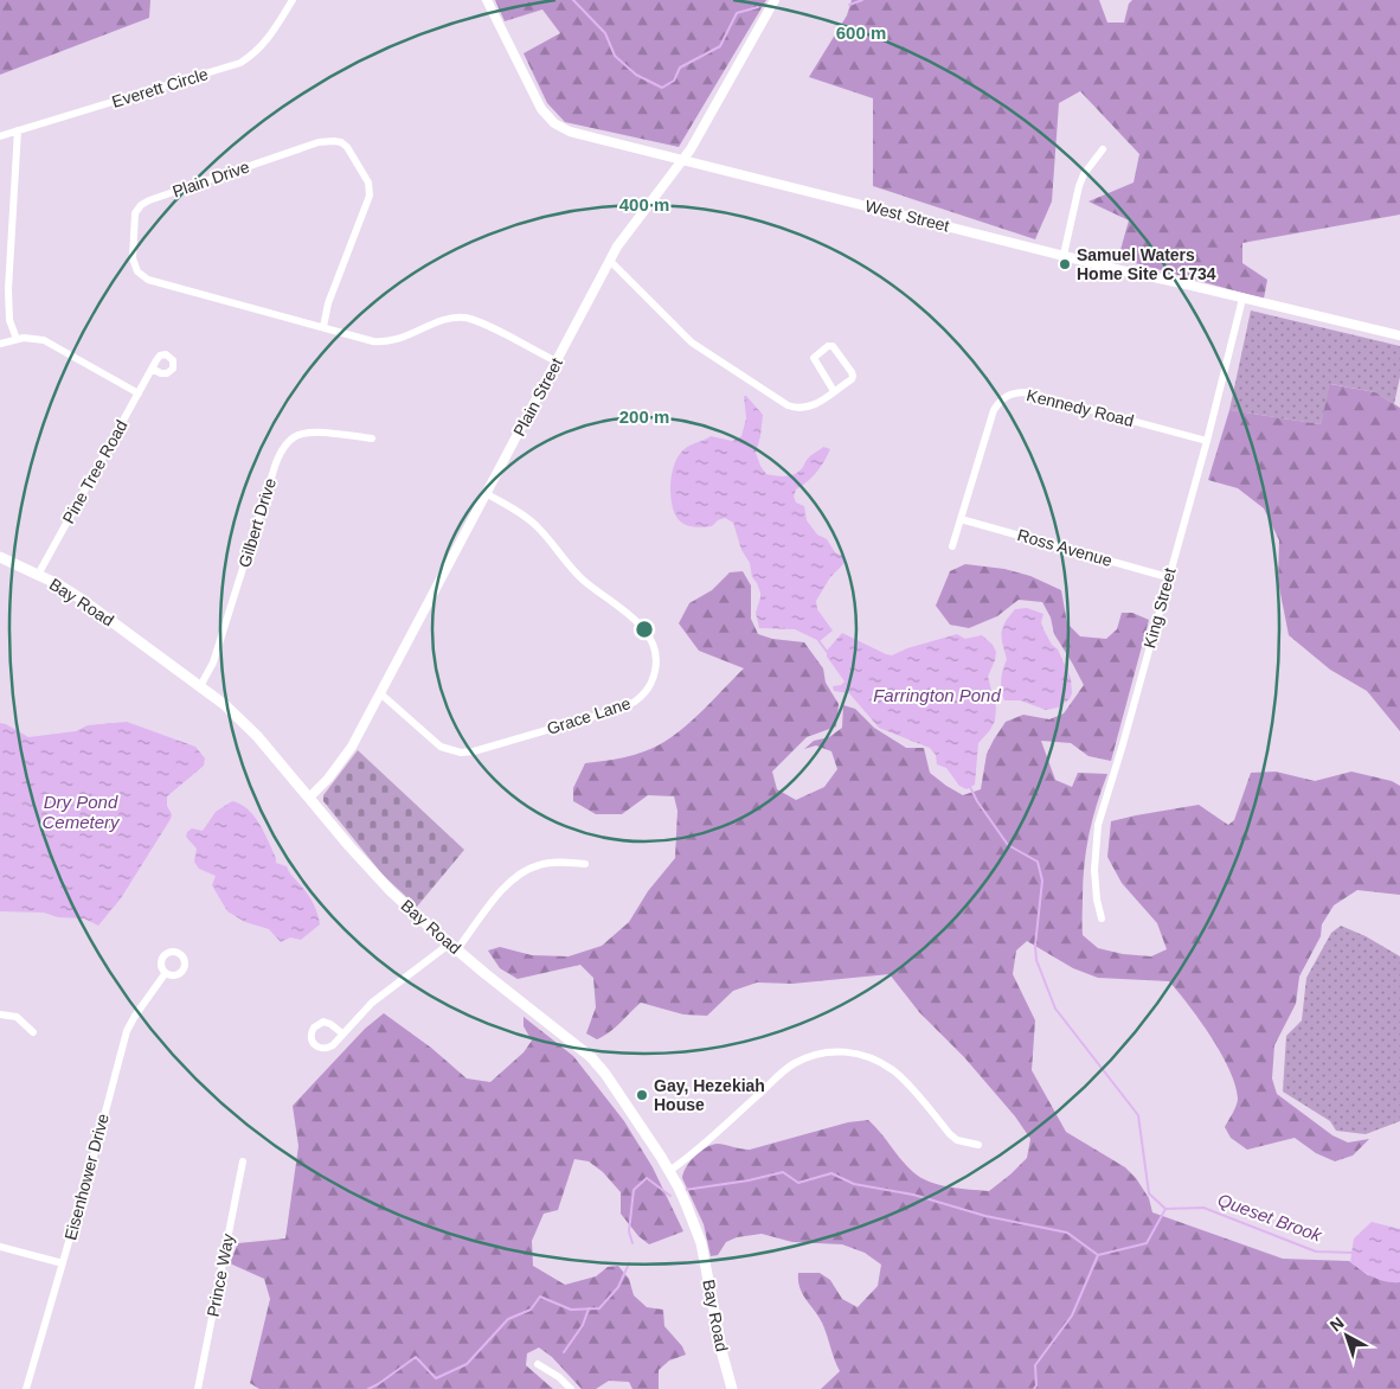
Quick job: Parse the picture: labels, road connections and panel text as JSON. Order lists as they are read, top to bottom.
{
  "streets": {
    "main road": ["Bay Road"],
    "street": [
      "Everett Circle",
      "Plain Drive",
      "West Street",
      "Plain Street",
      "Kennedy Road",
      "Pine Tree Road",
      "Gilbert Drive",
      "Ross Avenue",
      "King Street",
      "Grace Lane",
      "Eisenhower Drive",
      "Prince Way"
    ]
  },
  "crossings": [
    ["Plain Drive", "Plain Street"],
    ["West Street", "Plain Street"],
    ["West Street", "King Street"],
    ["Plain Street", "Bay Road"],
    ["Plain Street", "Grace Lane"],
    ["Kennedy Road", "Ross Avenue"],
    ["Kennedy Road", "King Street"],
    ["Pine Tree Road", "Bay Road"],
    ["Gilbert Drive", "Bay Road"],
    ["Ross Avenue", "King Street"]
  ],
  "water": ["Farrington Pond", "Dry Pond Cemetery", "Queset Brook"],
  "places": ["Samuel Waters Home Site C 1734", "Gay, Hezekiah House"],
  "north": "top left",
  "rings": ["600 m", "400 m", "200 m"]
}
